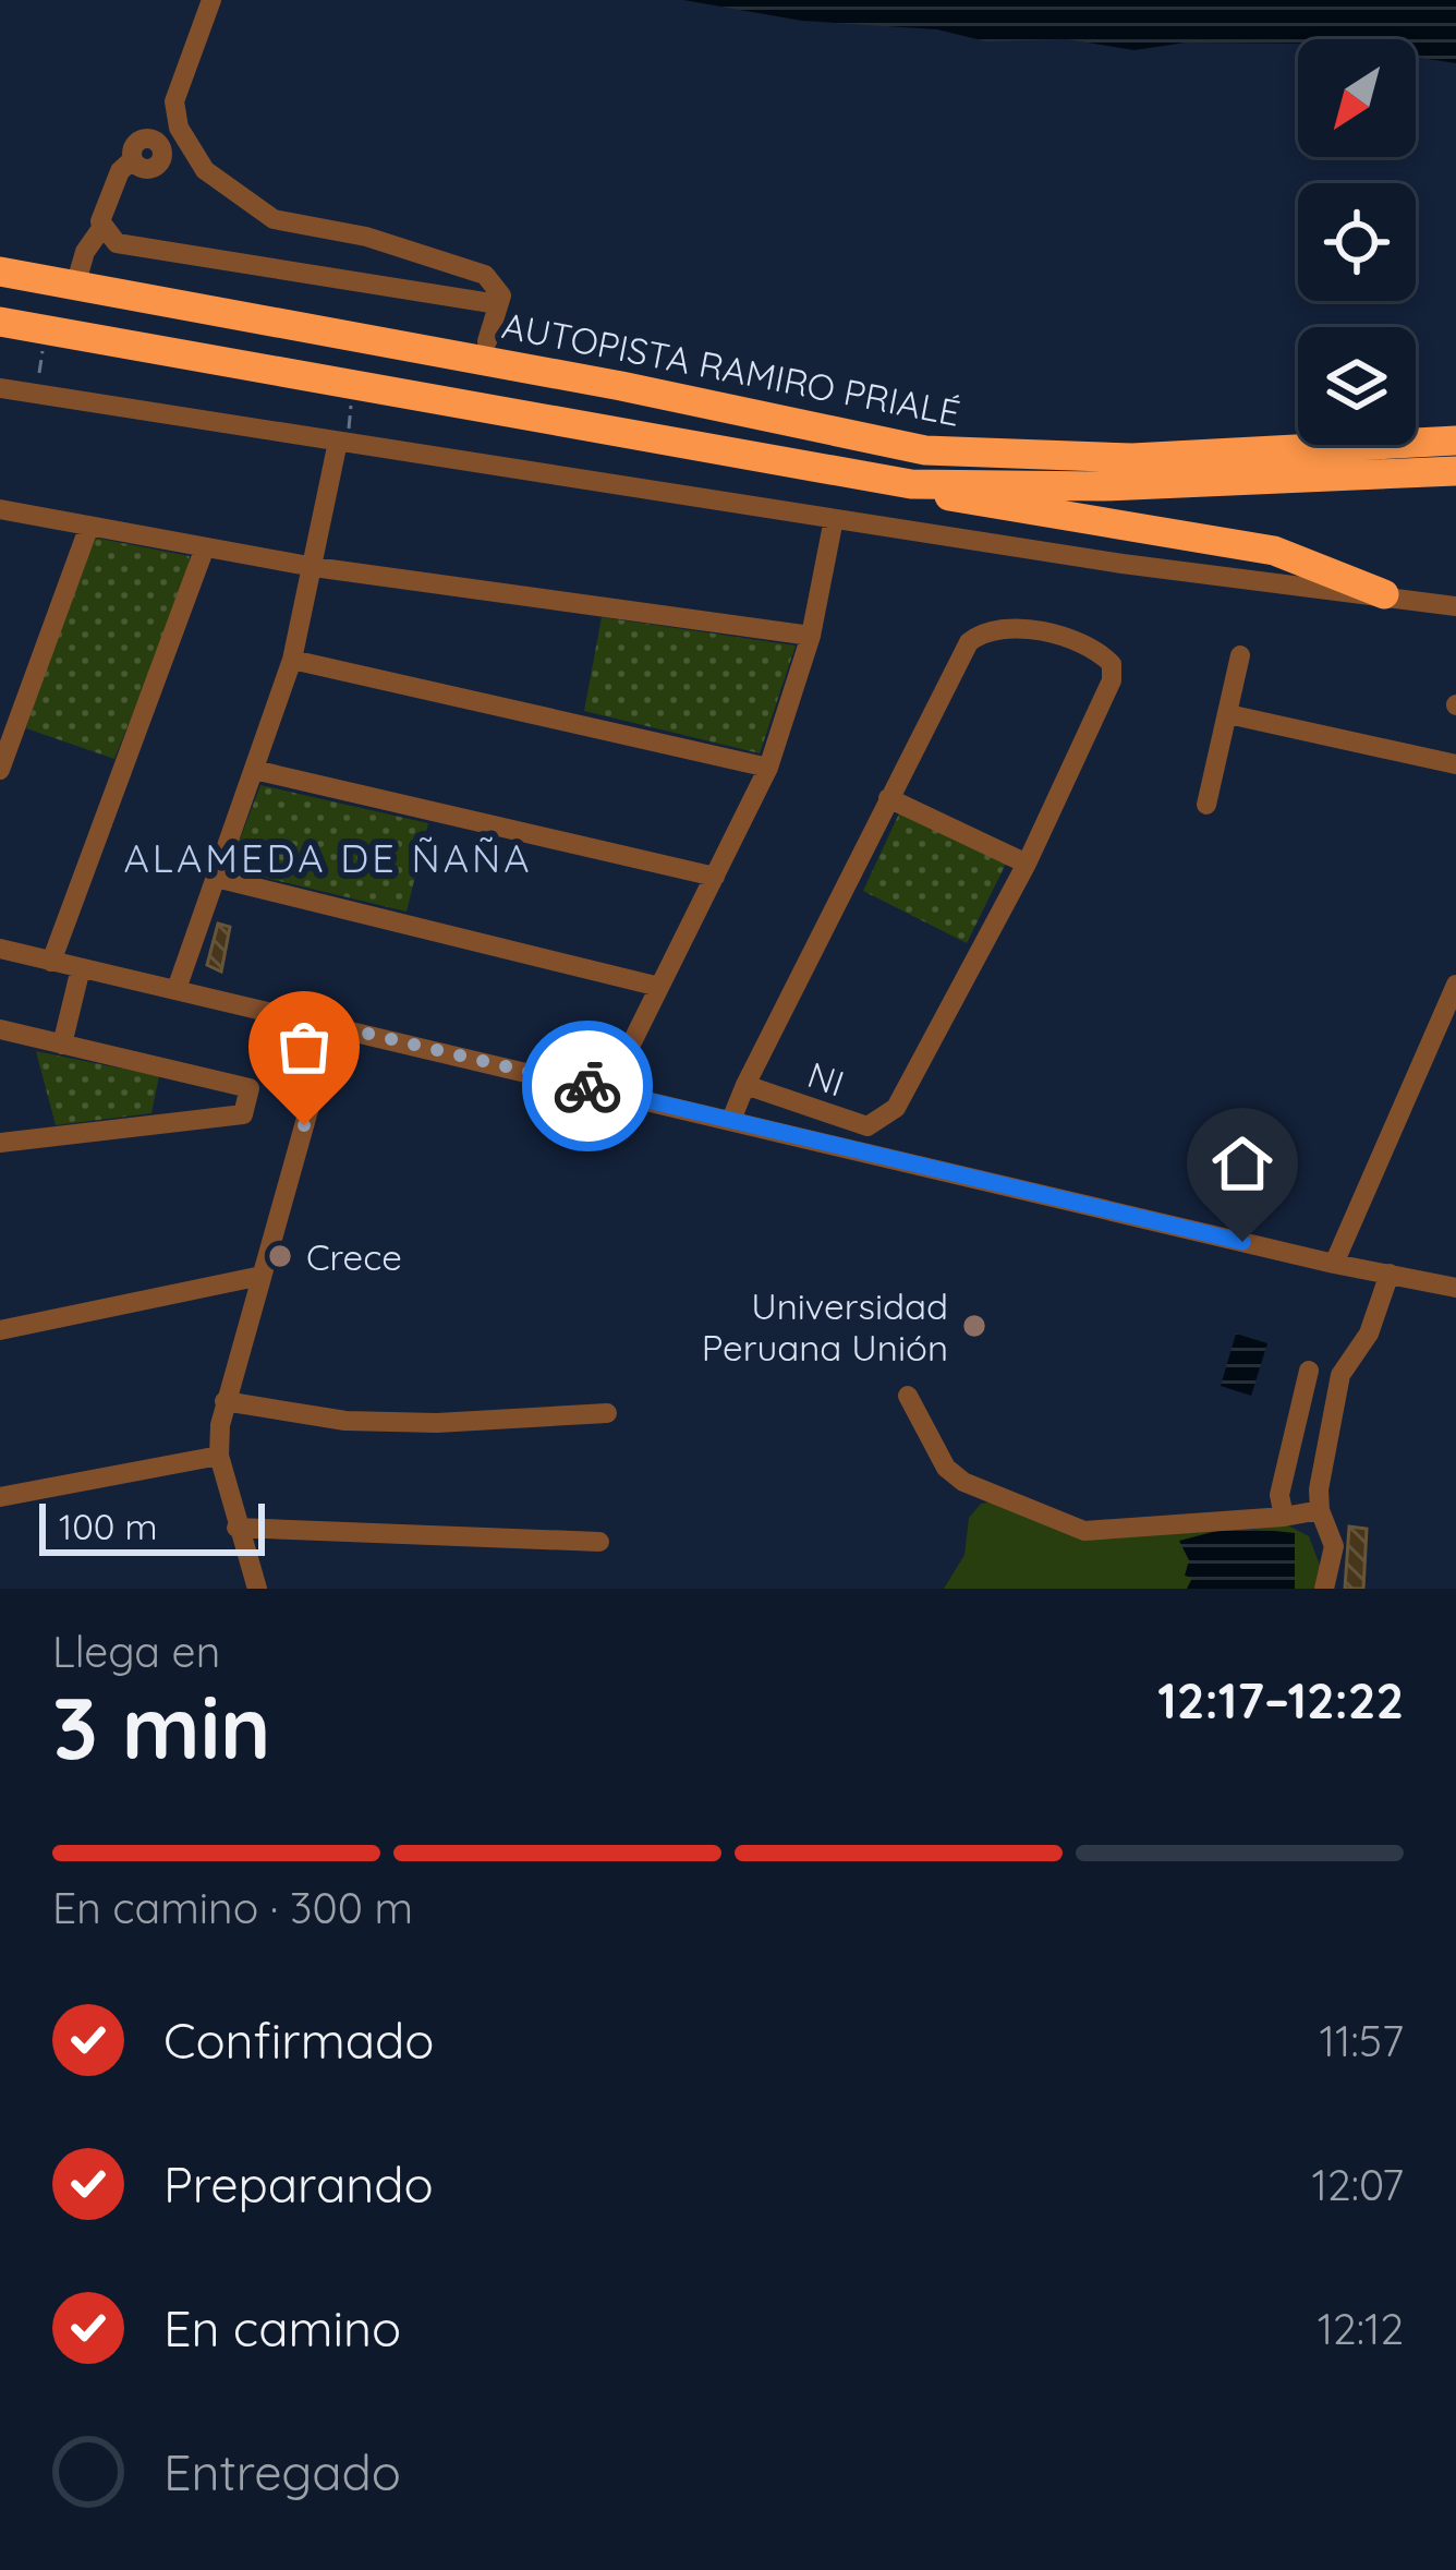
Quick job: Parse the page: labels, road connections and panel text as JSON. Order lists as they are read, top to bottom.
{
  "streets": {
    "highway": ["AUTOPISTA RAMIRO PRIALÉ"],
    "street": ["NI"]
  },
  "districts": ["ALAMEDA DE ÑAÑA"],
  "places": ["Crece", "Universidad Peruana Unión"],
  "scale_bar": "100 m",
  "north": "bottom left",
  "page": {
    "scale": "100 m",
    "heading": ["3 min", "Llega en", "12:17–12:22"],
    "bar": "En camino · 300 m",
    "list": [
      ["Confirmado", "11:57"],
      ["Preparando", "12:07"],
      ["En camino", "12:12"],
      "Entregado"
    ]
  }
}
